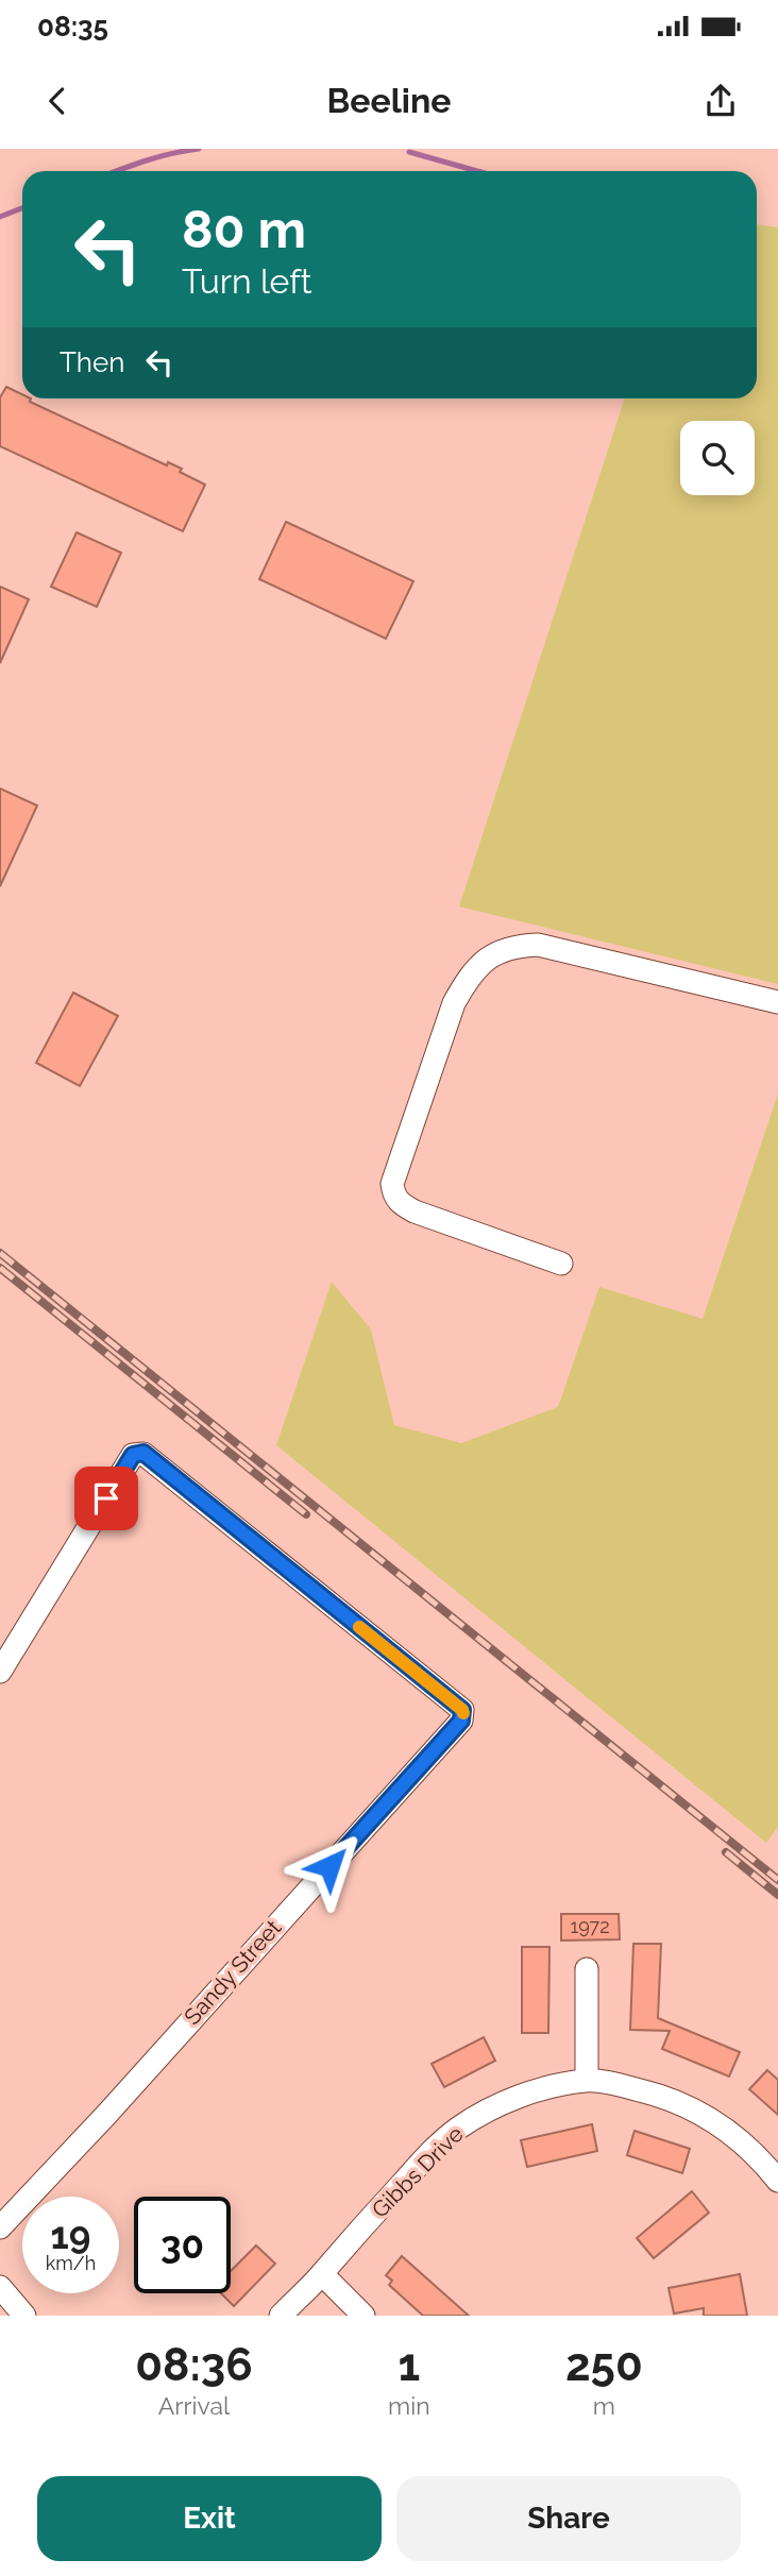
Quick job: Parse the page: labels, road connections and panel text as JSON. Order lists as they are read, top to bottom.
{
  "streets": {
    "street": ["Sandy Street", "Gibbs Drive"]
  },
  "house_numbers": ["1972"],
  "page": {
    "status": "08:35",
    "header": "Beeline",
    "turn": ["80 m", "Turn left"],
    "then": "Then",
    "speed": "19 km/h",
    "limit": "30",
    "eta": [
      "08:36",
      "Arrival",
      "1",
      "min",
      "250",
      "m"
    ],
    "buttons": ["Exit", "Share"]
  }
}
